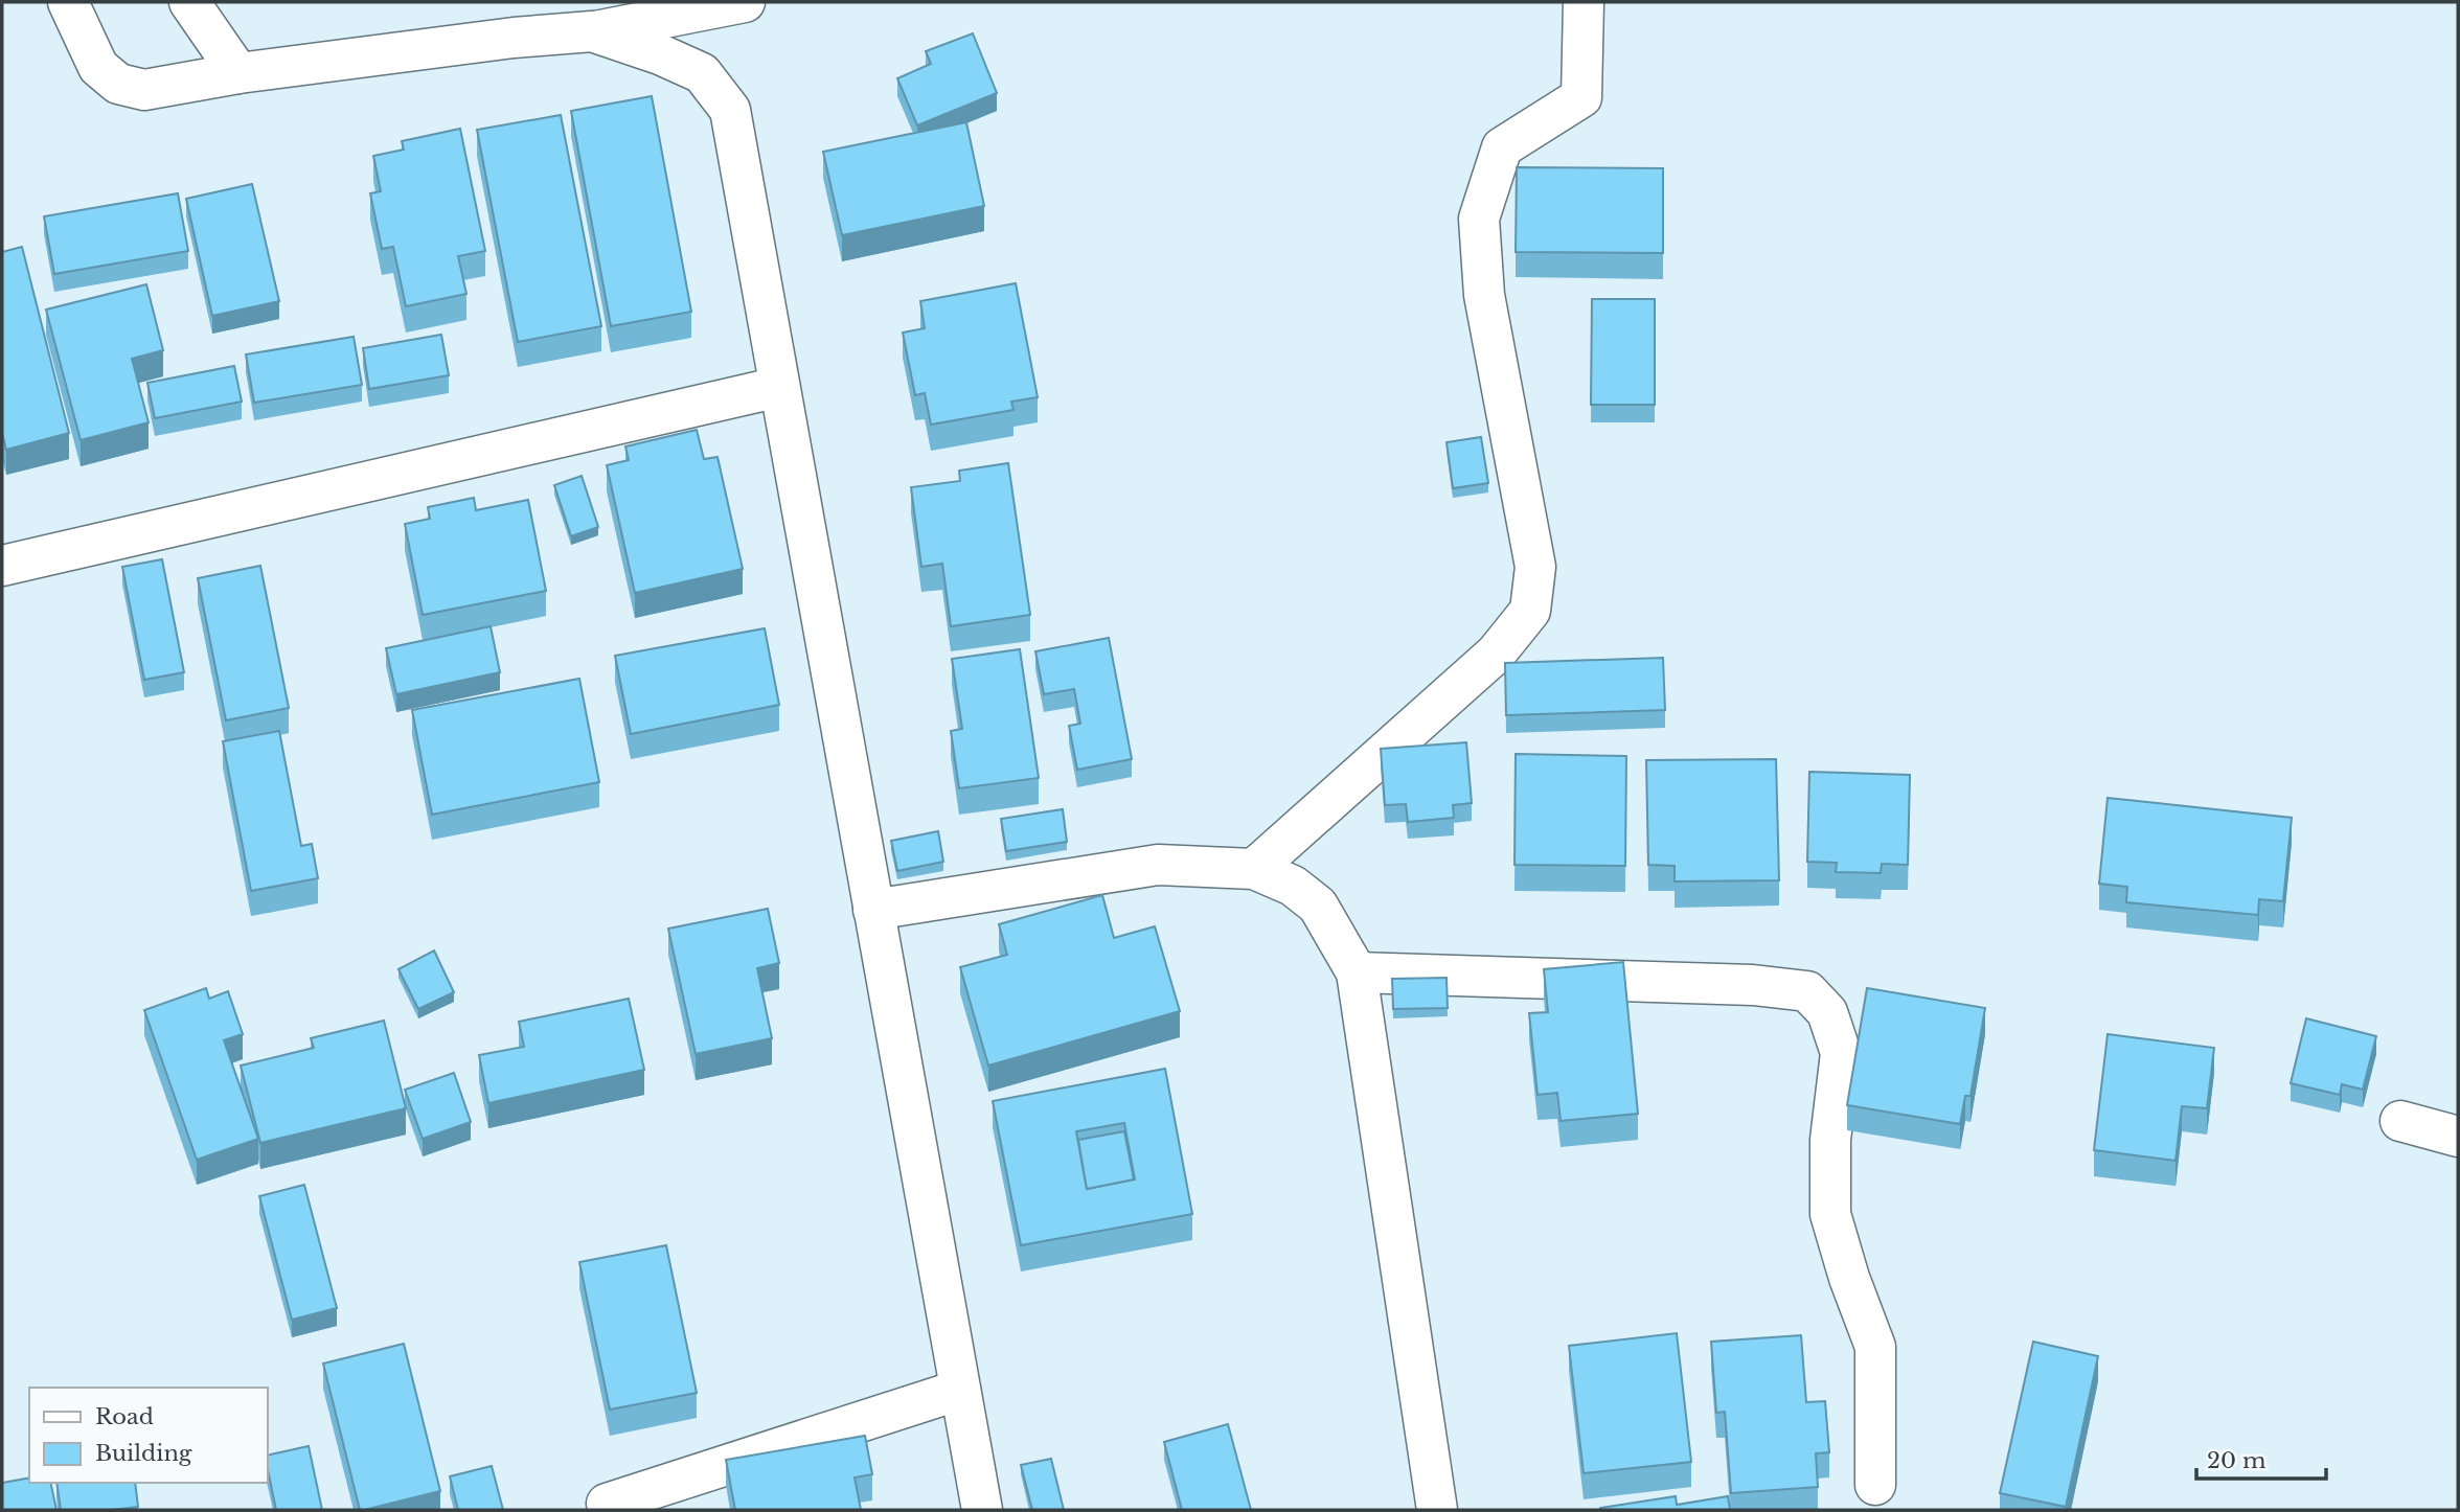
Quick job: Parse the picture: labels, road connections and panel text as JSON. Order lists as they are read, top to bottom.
{
  "legend": ["Road", "Building"],
  "scale_bar": "20 m"
}
